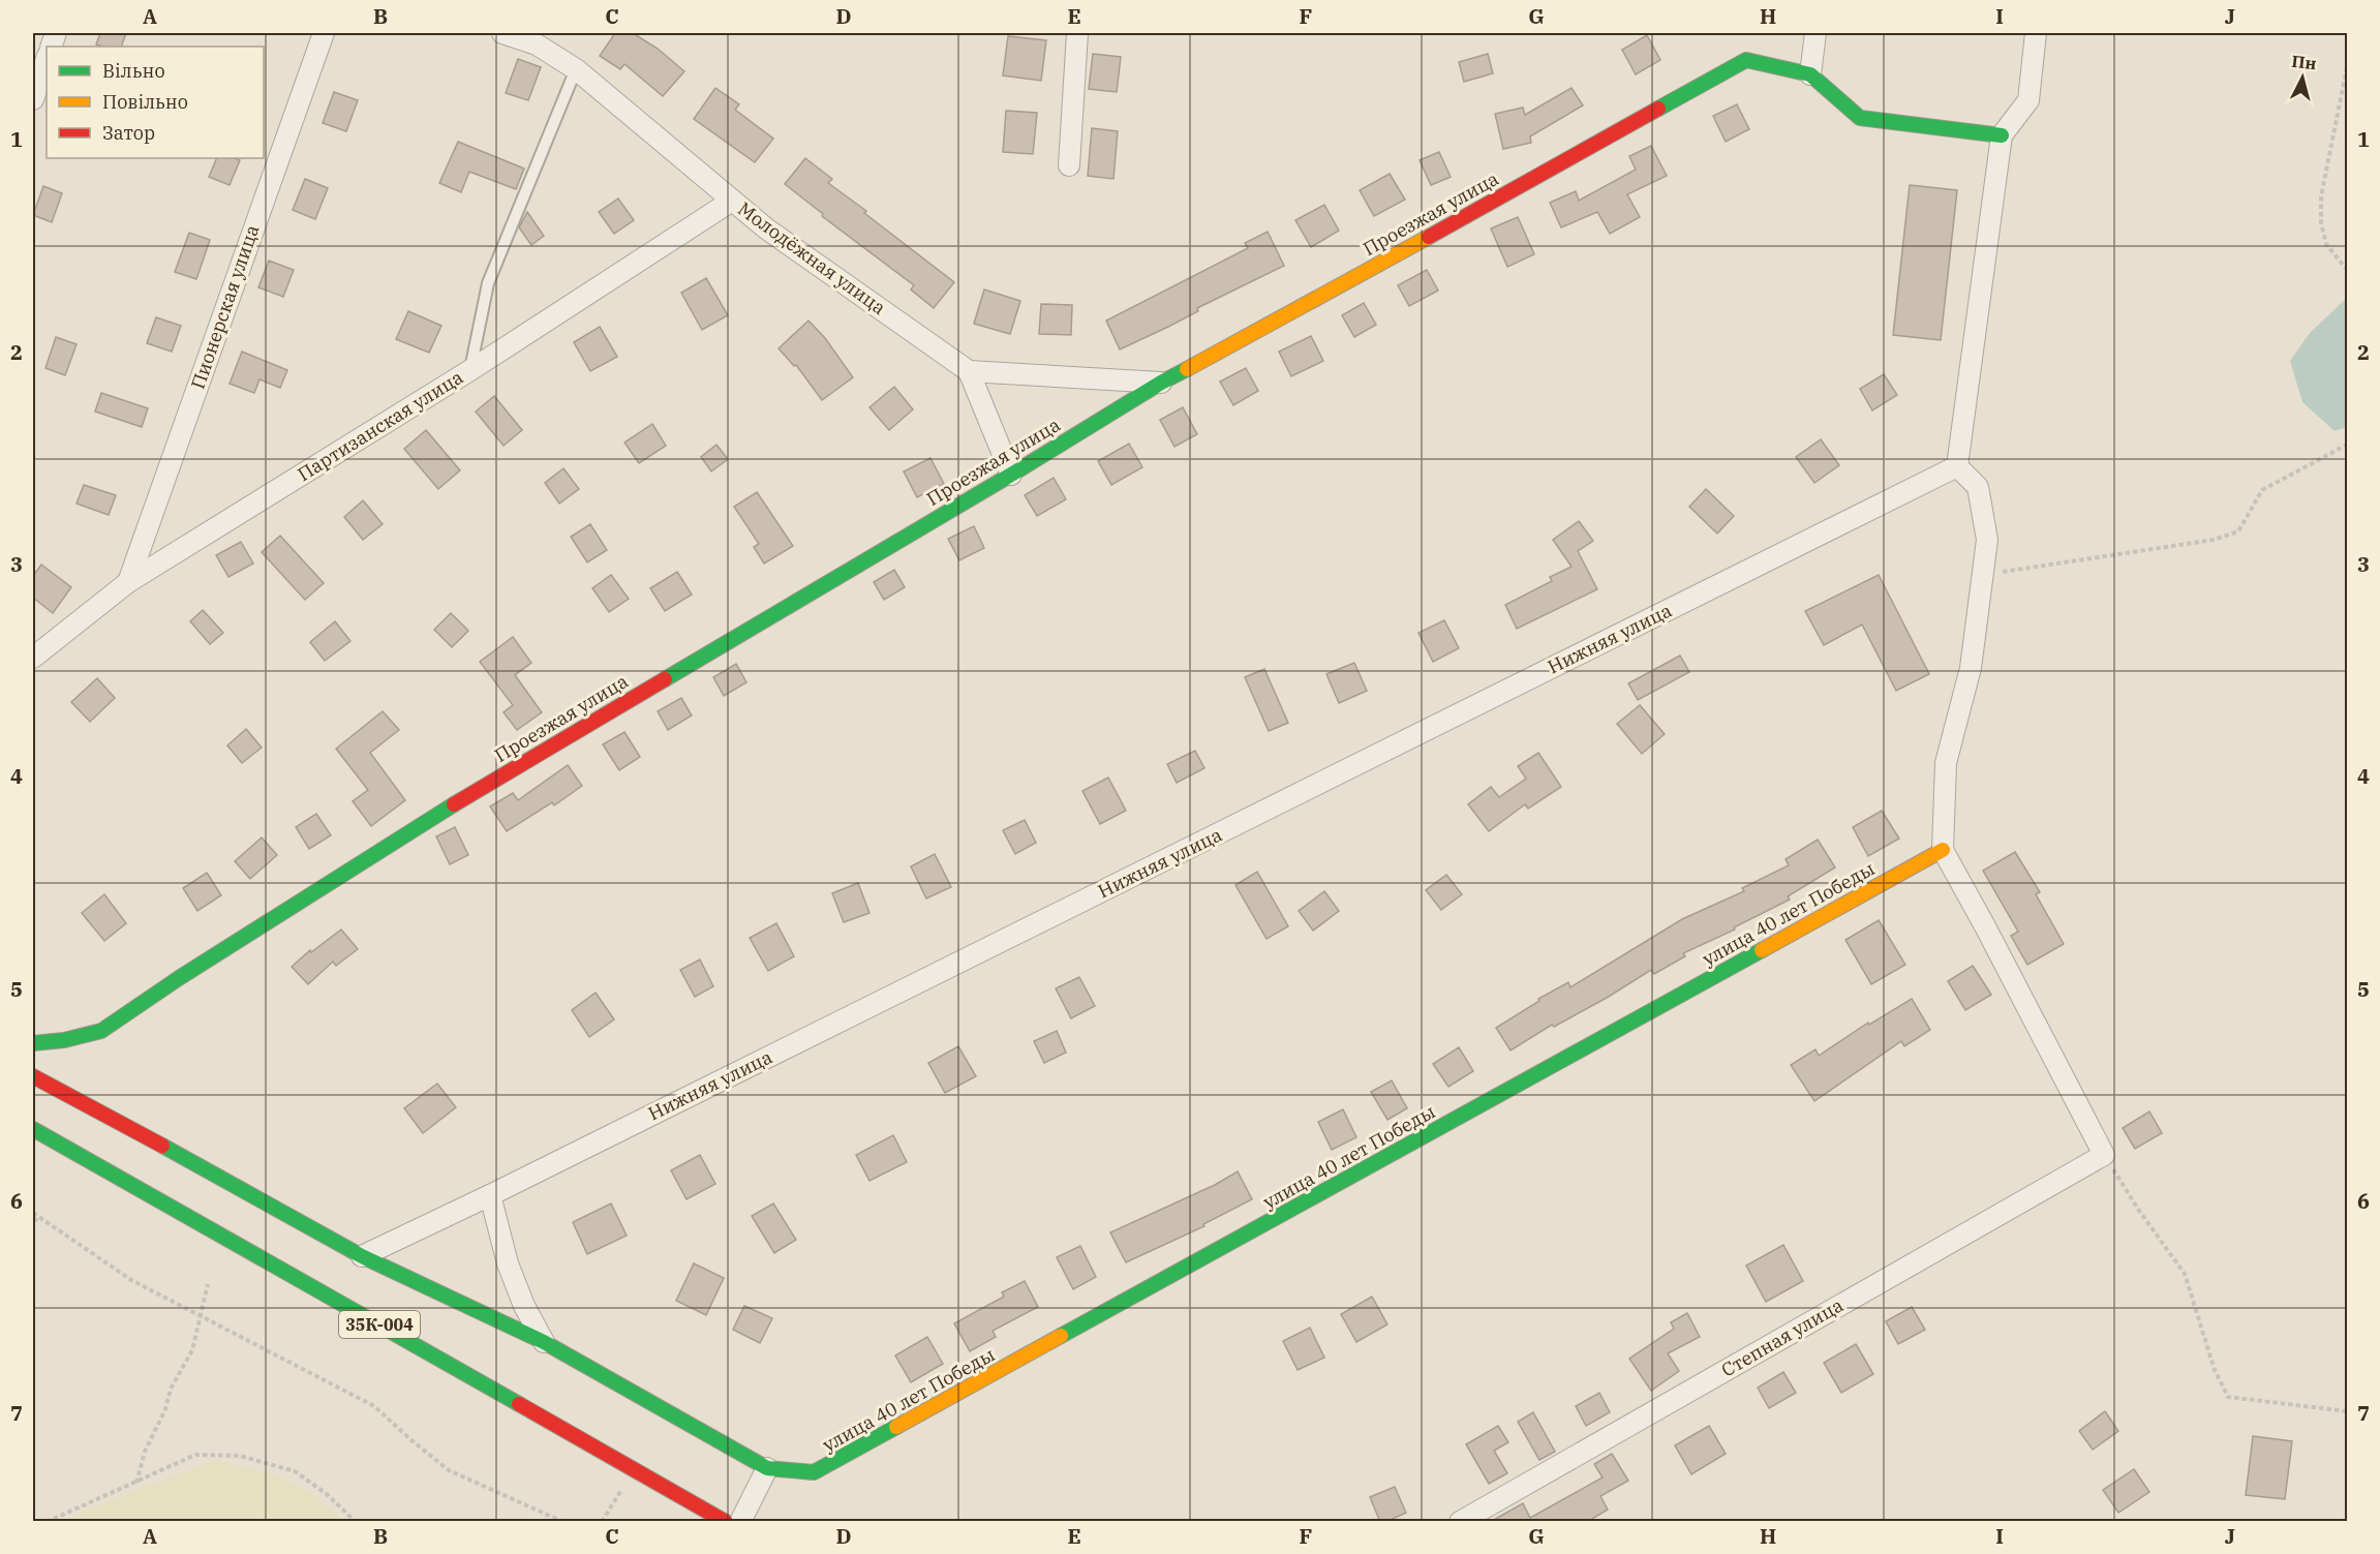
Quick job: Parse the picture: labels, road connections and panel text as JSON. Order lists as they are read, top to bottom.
{
  "streets": {
    "street": [
      "Проезжая улица",
      "Молодёжная улица",
      "Пионерская улица",
      "Партизанская улица",
      "Нижняя улица",
      "улица 40 лет Победы",
      "35К-004",
      "Степная улица"
    ]
  },
  "crossings": [
    ["Молодёжная улица", "Партизанская улица"],
    ["Пионерская улица", "Партизанская улица"]
  ],
  "legend": ["Вільно", "Повільно", "Затор"],
  "north": "top",
  "grid": {
    "columns": [
      "A",
      "B",
      "C",
      "D",
      "E",
      "F",
      "G",
      "H",
      "I",
      "J"
    ],
    "rows": [
      "1",
      "2",
      "3",
      "4",
      "5",
      "6",
      "7"
    ]
  }
}
